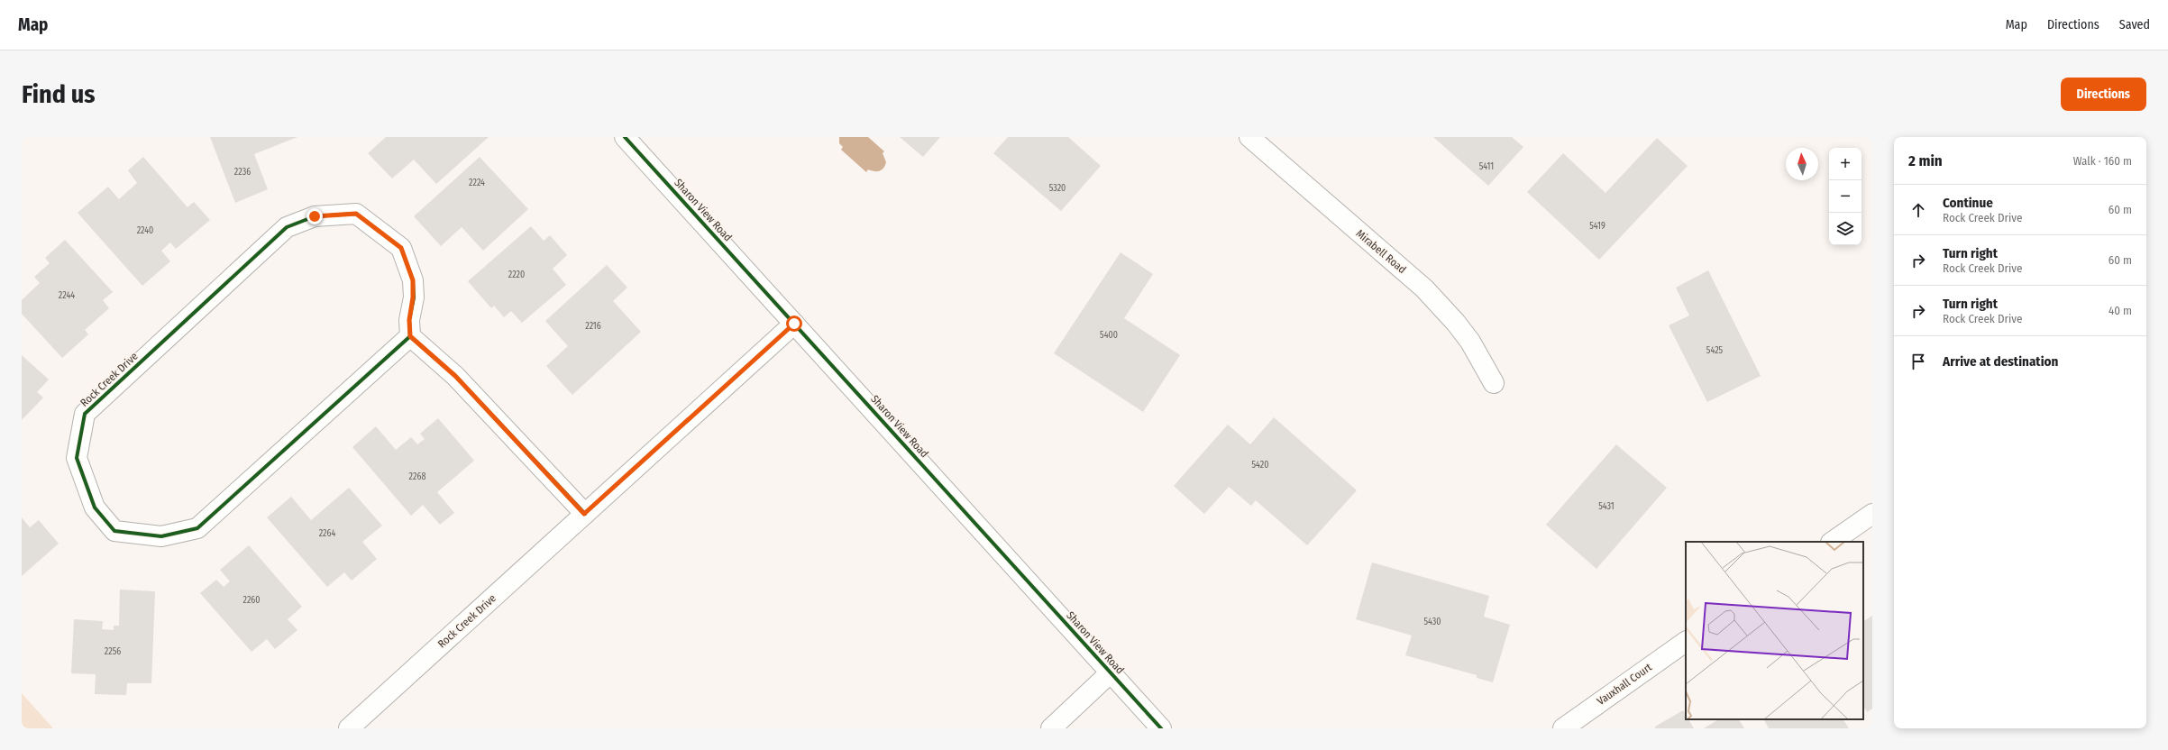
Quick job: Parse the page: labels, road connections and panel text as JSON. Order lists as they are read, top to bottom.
{
  "streets": {
    "street": [
      "Sharon View Road",
      "Mirabell Road",
      "Rock Creek Drive",
      "Vauxhall Court"
    ]
  },
  "crossings": [
    ["Sharon View Road", "Rock Creek Drive"]
  ],
  "house_numbers": [
    "5411",
    "2236",
    "2224",
    "5320",
    "5419",
    "2240",
    "2220",
    "2244",
    "2216",
    "5400",
    "5425",
    "5420",
    "2268",
    "5431",
    "2264",
    "2260",
    "5430",
    "2256"
  ],
  "north": "top",
  "page": {
    "header": "Map",
    "nav": ["Map", "Directions", "Saved"],
    "buttons": "Directions",
    "title": "Find us",
    "heading": ["2 min", "Walk · 160 m"],
    "map_buttons": ["+", "−"],
    "list": [
      ["Continue", "Rock Creek Drive", "60 m"],
      ["Turn right", "Rock Creek Drive", "60 m"],
      ["Turn right", "Rock Creek Drive", "40 m"],
      "Arrive at destination"
    ]
  }
}
